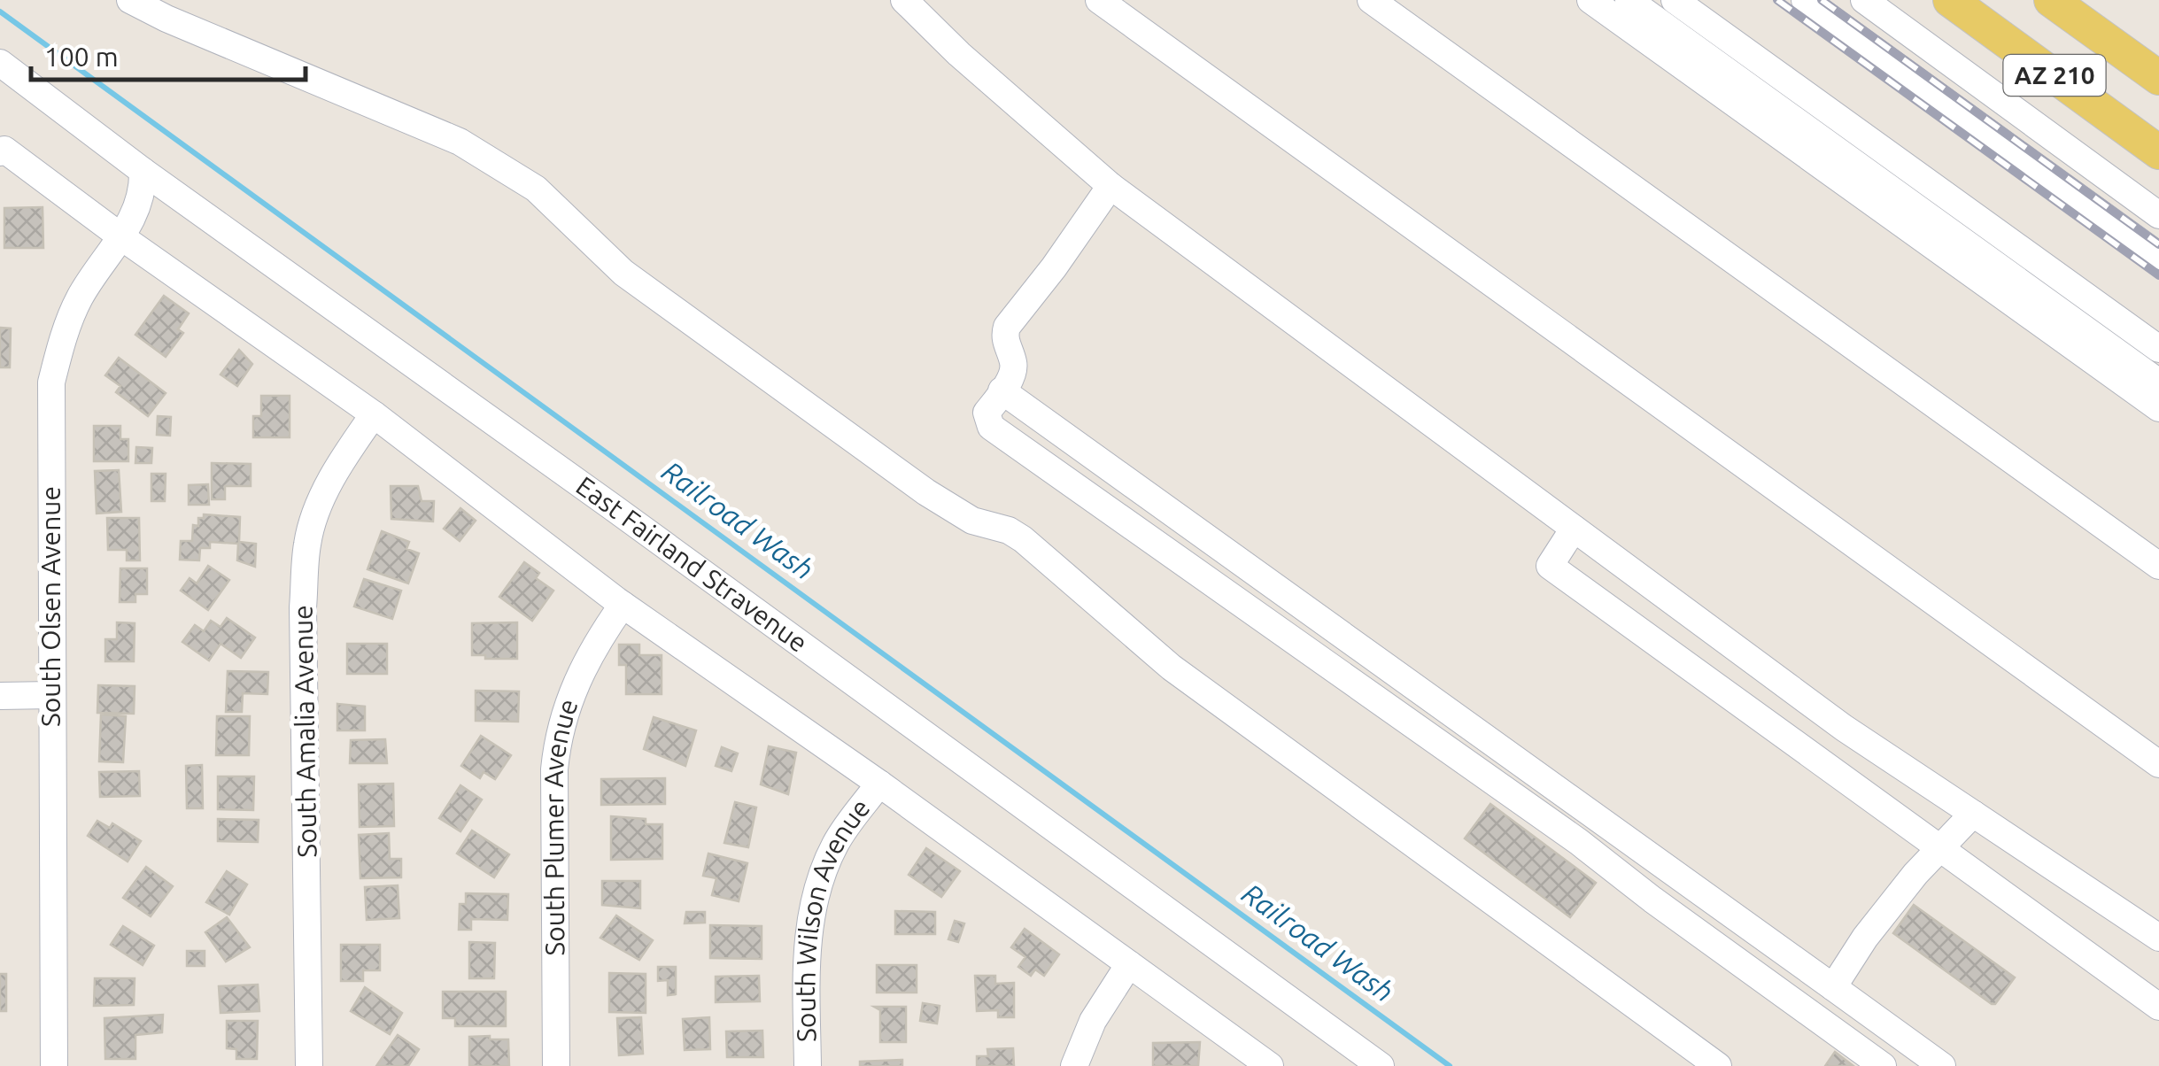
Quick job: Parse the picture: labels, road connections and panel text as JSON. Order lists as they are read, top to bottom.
{
  "streets": {
    "main road": ["AZ 210"],
    "street": [
      "East Fairland Stravenue",
      "South Olsen Avenue",
      "South Amalia Avenue",
      "South Plumer Avenue",
      "South Wilson Avenue"
    ]
  },
  "crossings": [
    ["East Fairland Stravenue", "South Olsen Avenue"]
  ],
  "water": ["Railroad Wash"],
  "scale_bar": "100 m"
}
